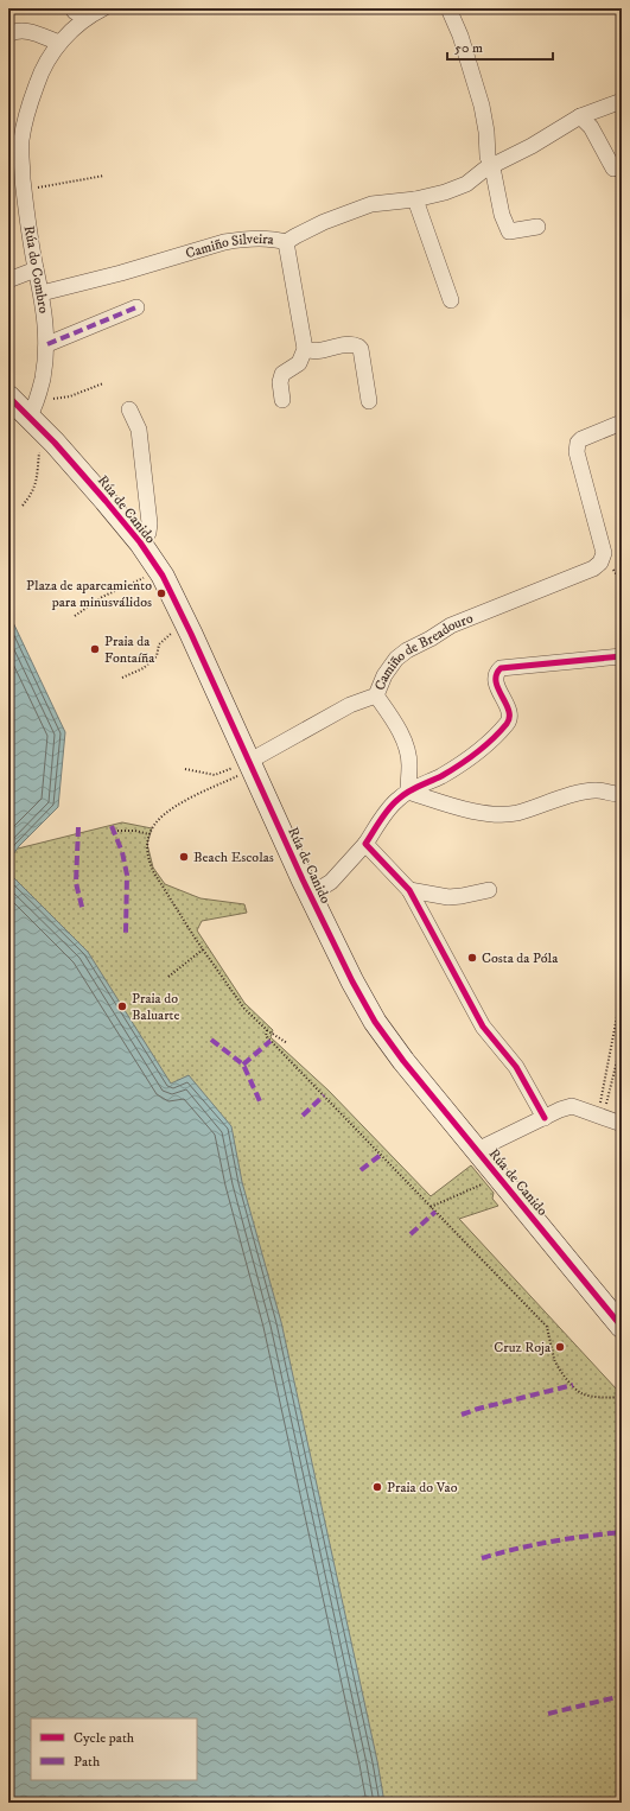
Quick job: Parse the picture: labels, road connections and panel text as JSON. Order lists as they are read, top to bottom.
{
  "streets": {
    "main road": ["Rúa de Canido"],
    "street": ["Camiño Silveira", "Rúa do Combro", "Camiño de Breadouro"]
  },
  "crossings": [
    ["Camiño Silveira", "Rúa do Combro"],
    ["Rúa do Combro", "Rúa de Canido"],
    ["Rúa de Canido", "Camiño de Breadouro"]
  ],
  "places": [
    "Plaza de aparcamiento para minusválidos",
    "Praia da Fontaíña",
    "Beach Escolas",
    "Costa da Póla",
    "Praia do Baluarte",
    "Cruz Roja",
    "Praia do Vao"
  ],
  "legend": ["Cycle path", "Path"],
  "scale_bar": "50 m"
}
